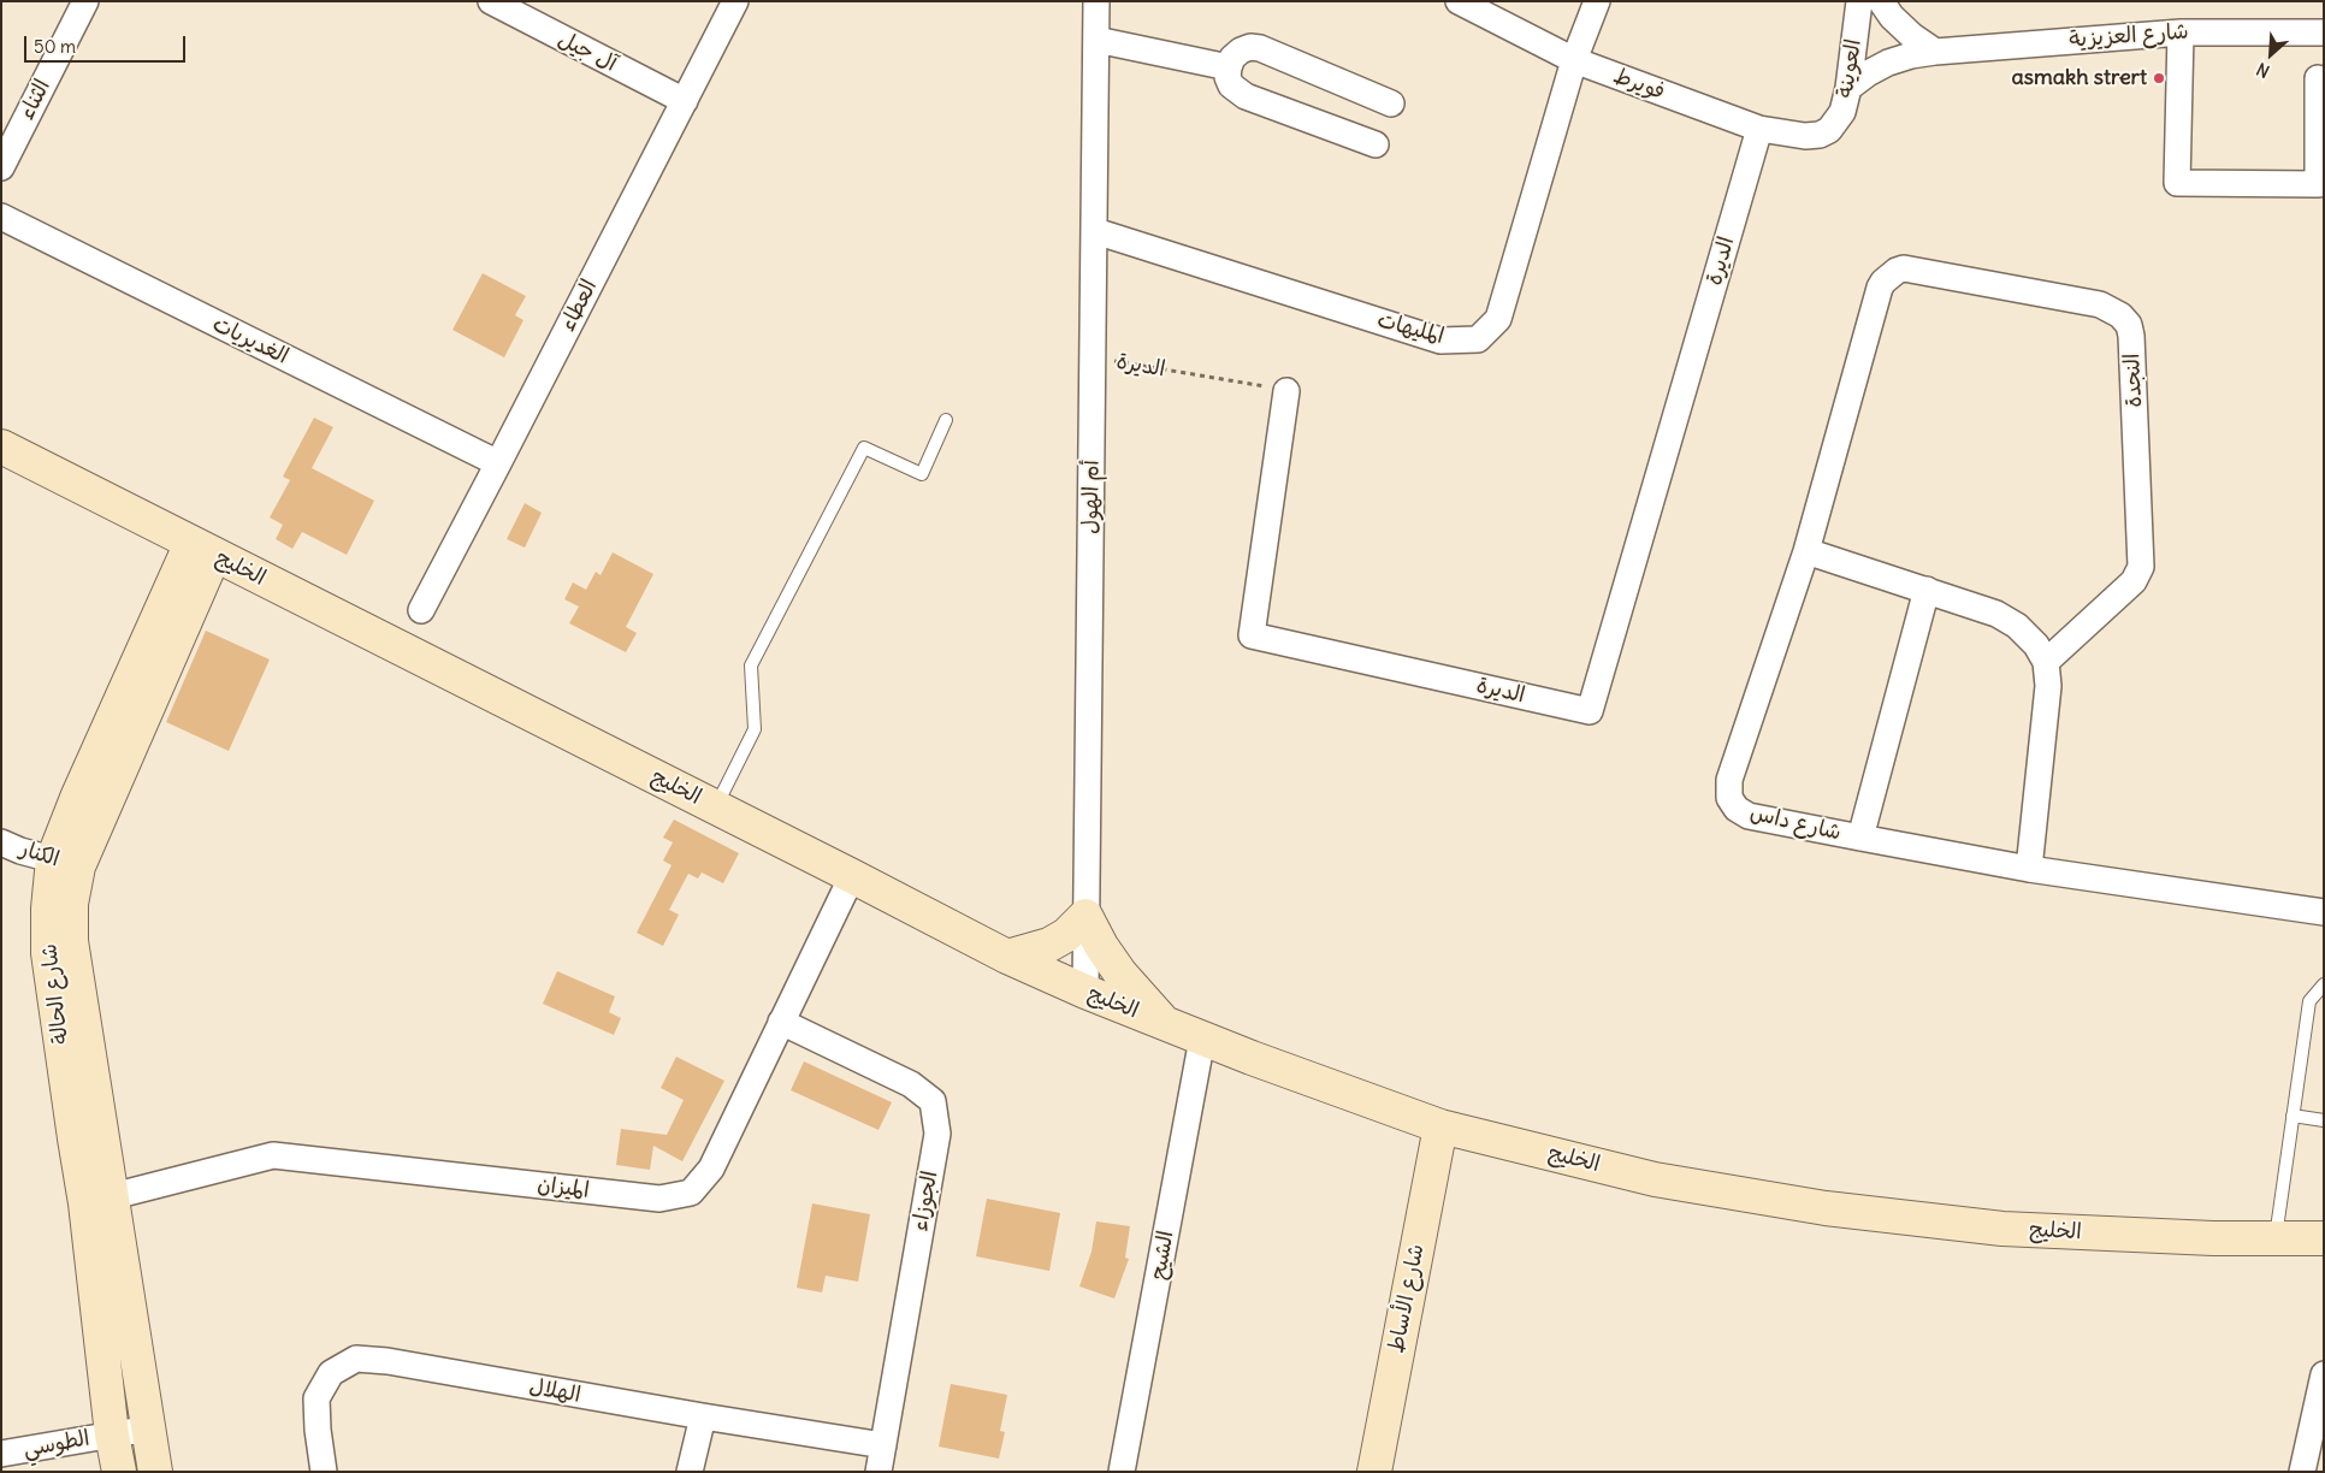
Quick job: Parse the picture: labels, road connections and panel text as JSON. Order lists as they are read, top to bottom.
{
  "streets": {
    "street": [
      "شارع العزيزية",
      "آل جيل",
      "العوينة",
      "فويرط",
      "الثناء",
      "الديرة",
      "العطاء",
      "المليهات",
      "الغديريات",
      "النجدة",
      "أم الهول",
      "الخليج",
      "شارع داس",
      "الكنار",
      "شارع الحالة",
      "الميزان",
      "الجوزاء",
      "الشيح",
      "شارع الأساط",
      "الهلال",
      "الطوسي"
    ]
  },
  "crossings": [
    ["شارع العزيزية", "العوينة"],
    ["آل جيل", "العطاء"],
    ["العوينة", "فويرط"],
    ["فويرط", "الديرة"],
    ["فويرط", "المليهات"],
    ["الديرة", "أم الهول"],
    ["العطاء", "الغديريات"],
    ["المليهات", "أم الهول"],
    ["النجدة", "شارع داس"],
    ["أم الهول", "الخليج"],
    ["الخليج", "شارع الحالة"],
    ["الخليج", "الميزان"],
    ["الخليج", "الشيح"],
    ["الخليج", "شارع الأساط"],
    ["الكنار", "شارع الحالة"],
    ["شارع الحالة", "الميزان"],
    ["شارع الحالة", "الطوسي"],
    ["الميزان", "الجوزاء"],
    ["الجوزاء", "الهلال"]
  ],
  "places": ["asmakh strert"],
  "scale_bar": "50 m",
  "north": "bottom left"
}
